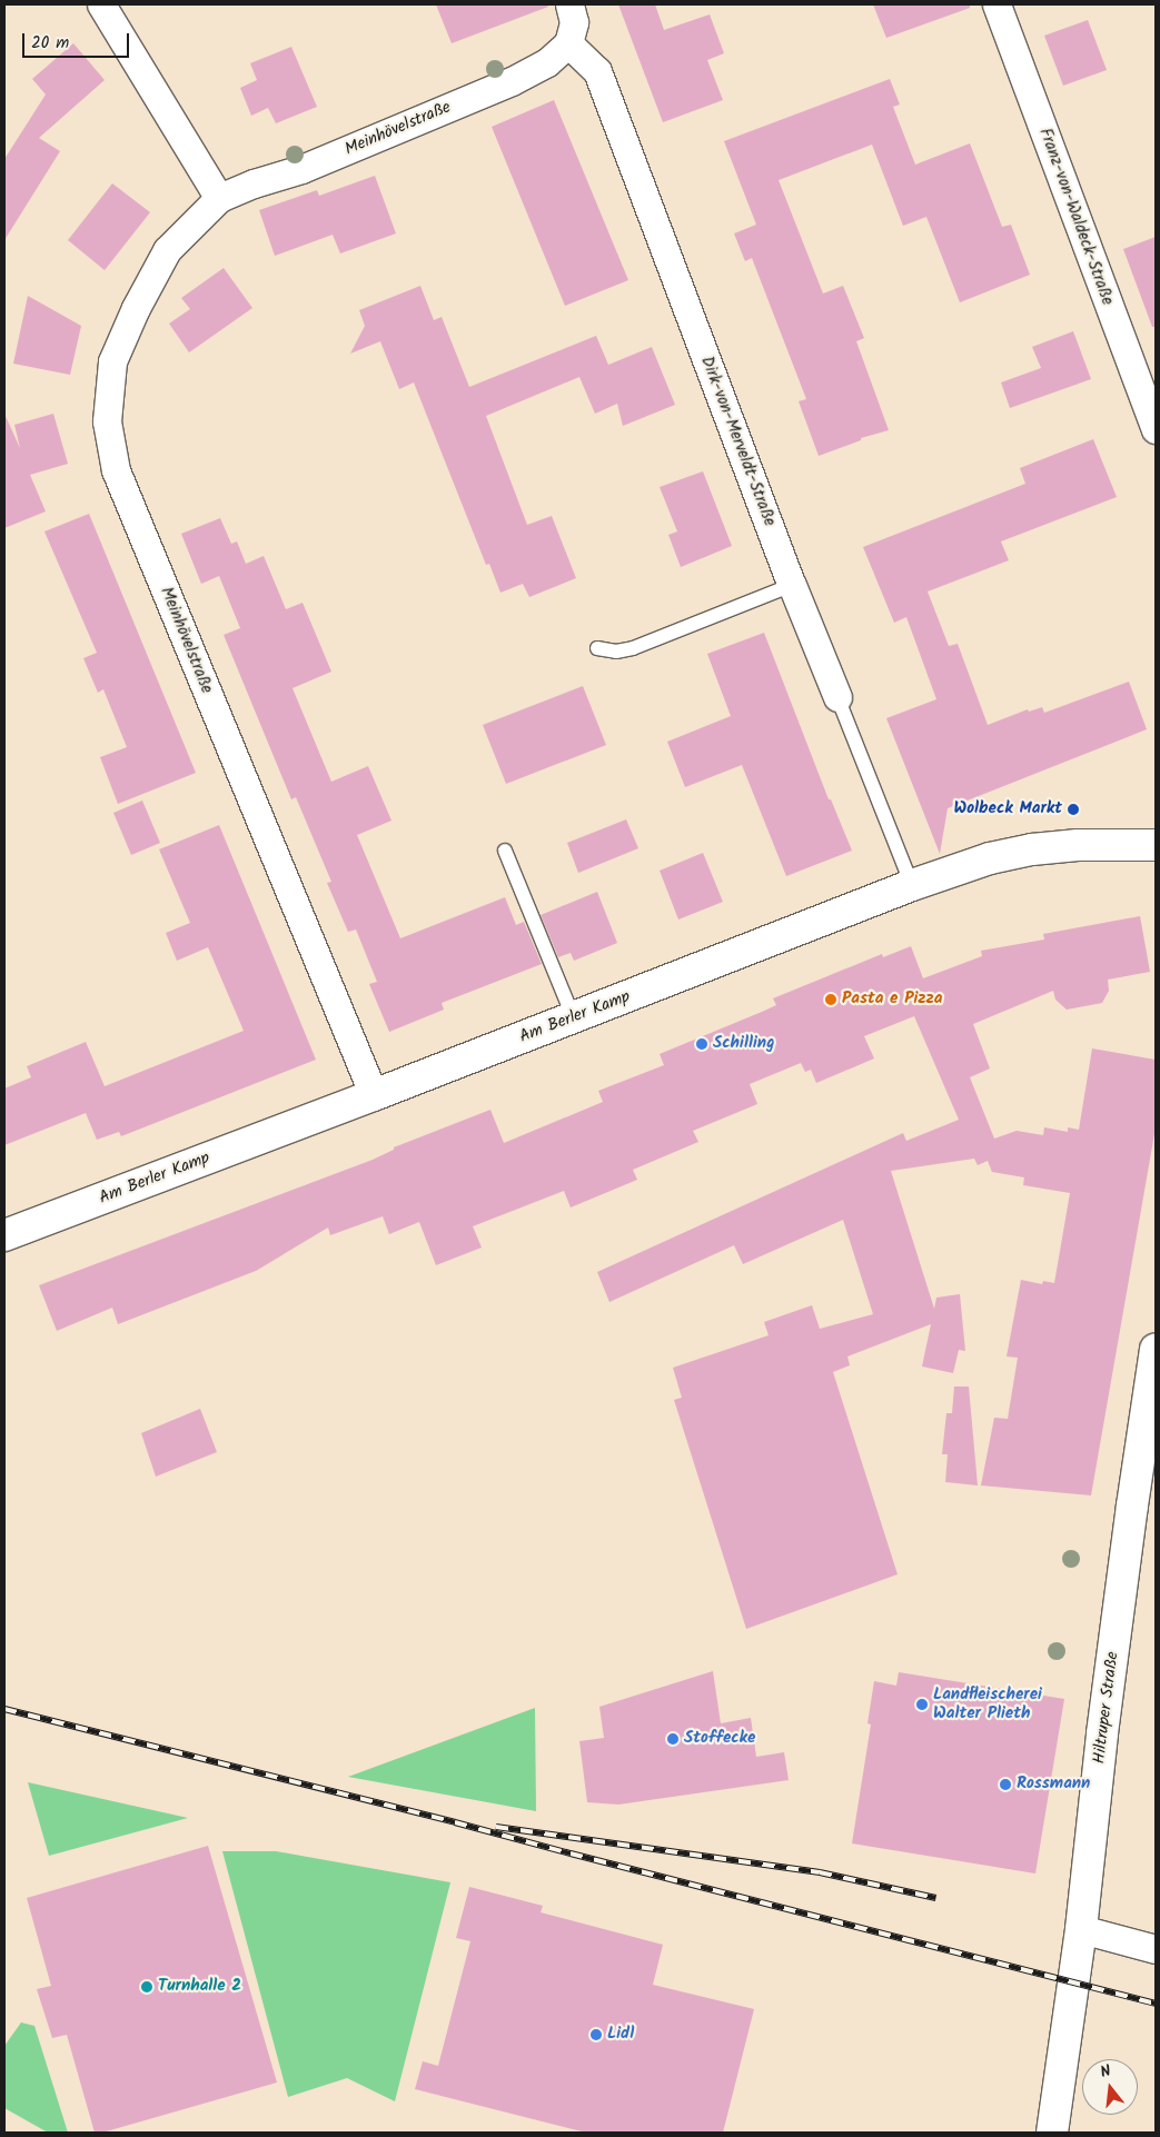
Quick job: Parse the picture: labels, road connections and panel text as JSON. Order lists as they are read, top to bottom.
{
  "streets": {
    "street": [
      "Meinhövelstraße",
      "Franz-von-Waldeck-Straße",
      "Dirk-von-Merveldt-Straße",
      "Am Berler Kamp",
      "Hiltruper Straße"
    ]
  },
  "crossings": [
    ["Meinhövelstraße", "Dirk-von-Merveldt-Straße"],
    ["Meinhövelstraße", "Am Berler Kamp"],
    ["Dirk-von-Merveldt-Straße", "Am Berler Kamp"]
  ],
  "places": [
    "Wolbeck Markt",
    "Pasta e Pizza",
    "Schilling",
    "Landfleischerei Walter Plieth",
    "Stoffecke",
    "Rossmann",
    "Turnhalle 2",
    "Lidl"
  ],
  "scale_bar": "20 m",
  "north": "top"
}
